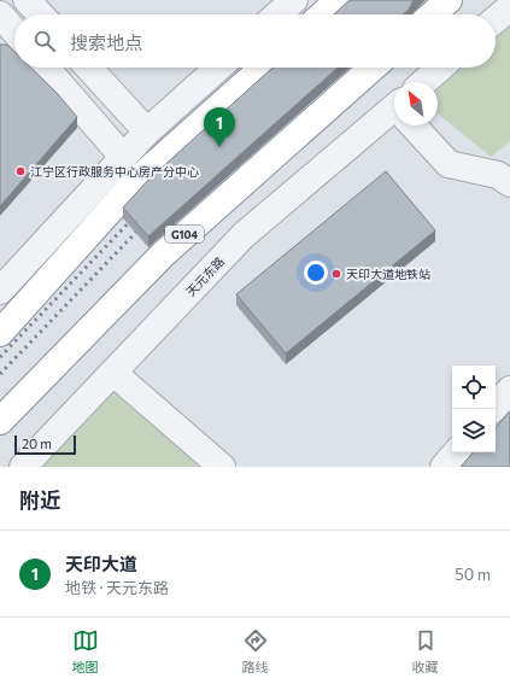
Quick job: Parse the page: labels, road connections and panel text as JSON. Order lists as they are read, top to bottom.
{
  "streets": {
    "highway": ["G104"],
    "street": ["天元东路"]
  },
  "places": ["江宁区行政服务中心房产分中心", "天印大道地铁站"],
  "scale_bar": "20 m",
  "north": "top left",
  "page": {
    "search": "搜索地点",
    "pins": "1",
    "scale": "20 m",
    "heading": "附近",
    "list": [
      {
        "mark": "1",
        "name": "天印大道",
        "note": "地铁 · 天元东路",
        "value": "50 m"
      }
    ],
    "nav": ["地图", "路线", "收藏"]
  }
}
